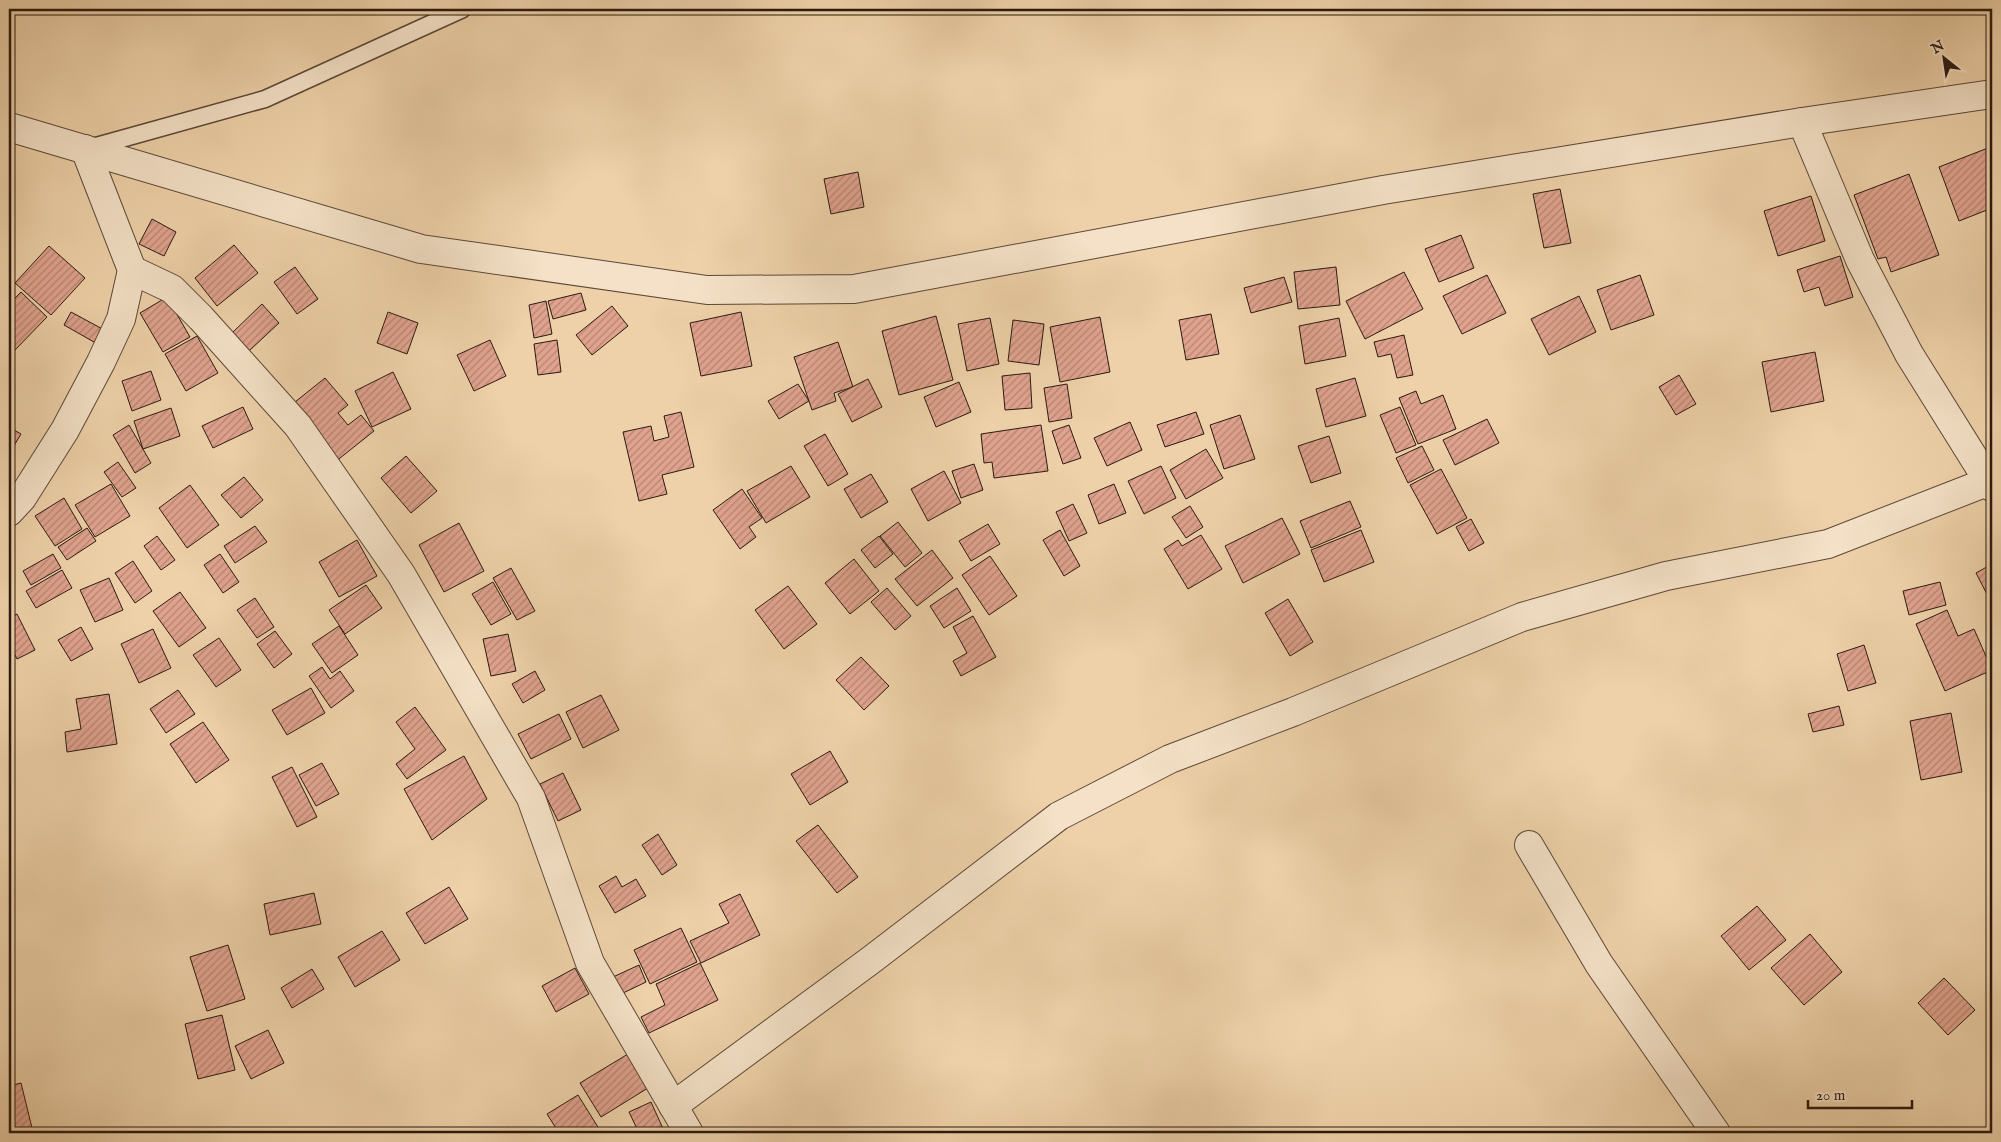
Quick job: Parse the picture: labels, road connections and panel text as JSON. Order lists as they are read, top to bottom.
{
  "scale_bar": "20 m",
  "north": "top left"
}
